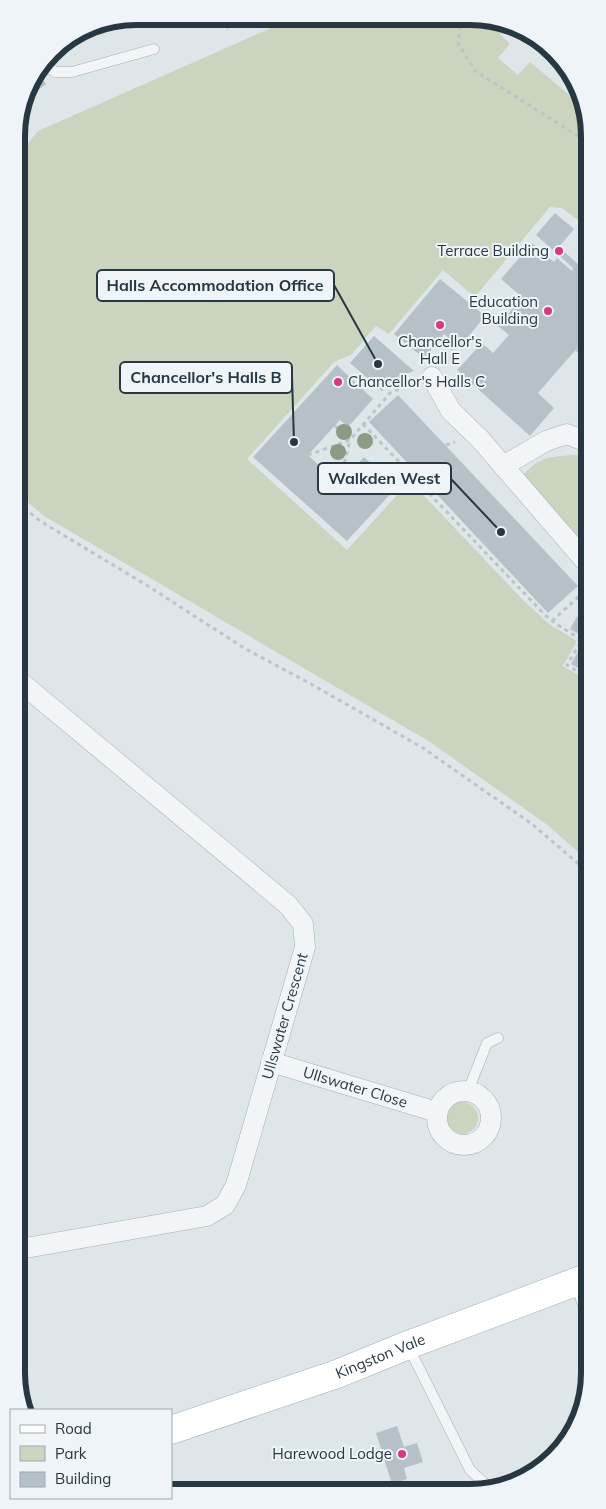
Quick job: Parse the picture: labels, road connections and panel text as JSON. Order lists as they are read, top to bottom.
{
  "streets": {
    "main road": ["Kingston Vale"],
    "street": ["Ullswater Crescent", "Ullswater Close"]
  },
  "crossings": [
    ["Ullswater Crescent", "Ullswater Close"]
  ],
  "places": [
    "Terrace Building",
    "Education Building",
    "Chancellor's Hall E",
    "Halls Accommodation Office",
    "Chancellor's Halls C",
    "Chancellor's Halls B",
    "Walkden West",
    "Harewood Lodge"
  ],
  "legend": ["Road", "Park", "Building"]
}
